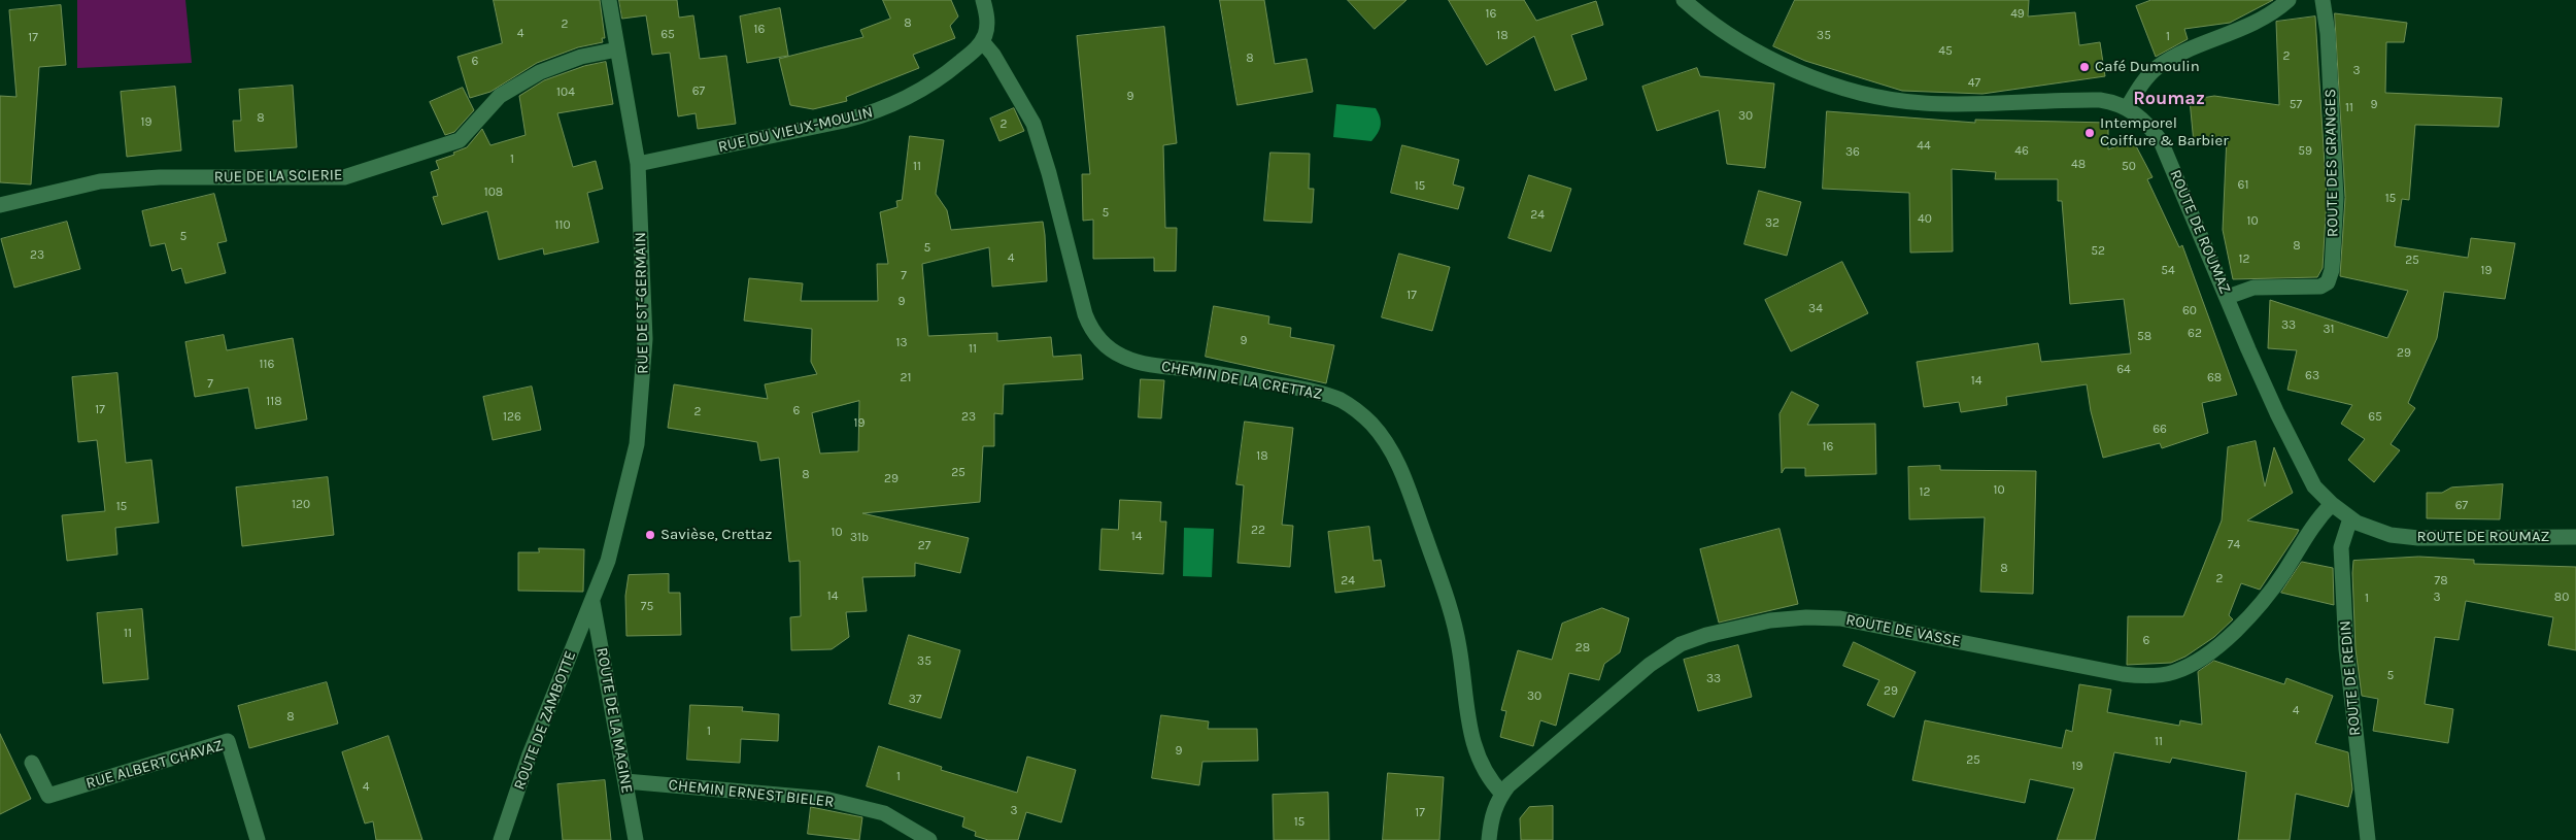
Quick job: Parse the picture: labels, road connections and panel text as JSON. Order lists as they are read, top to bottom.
{
  "streets": {
    "street": [
      "RUE DU VIEUX-MOULIN",
      "ROUTE DES GRANGES",
      "RUE DE LA SCIERIE",
      "ROUTE DE ROUMAZ",
      "RUE DE ST-GERMAIN",
      "CHEMIN DE LA CRETTAZ",
      "ROUTE DE VASSE",
      "ROUTE DE REDIN",
      "ROUTE DE ZAMBOTTE",
      "ROUTE DE LA MAGINE",
      "RUE ALBERT CHAVAZ",
      "CHEMIN ERNEST BIELER"
    ]
  },
  "crossings": [
    ["RUE DU VIEUX-MOULIN", "RUE DE ST-GERMAIN"],
    ["RUE DU VIEUX-MOULIN", "CHEMIN DE LA CRETTAZ"],
    ["ROUTE DES GRANGES", "ROUTE DE ROUMAZ"],
    ["RUE DE LA SCIERIE", "RUE DE ST-GERMAIN"],
    ["ROUTE DE ROUMAZ", "ROUTE DE VASSE"],
    ["ROUTE DE ROUMAZ", "ROUTE DE REDIN"],
    ["RUE DE ST-GERMAIN", "ROUTE DE ZAMBOTTE"],
    ["RUE DE ST-GERMAIN", "ROUTE DE LA MAGINE"],
    ["CHEMIN DE LA CRETTAZ", "ROUTE DE VASSE"],
    ["ROUTE DE ZAMBOTTE", "ROUTE DE LA MAGINE"],
    ["ROUTE DE LA MAGINE", "CHEMIN ERNEST BIELER"]
  ],
  "districts": ["Roumaz"],
  "places": ["Café Dumoulin", "Intemporel Coiffure & Barbier", "Savièse, Crettaz"],
  "house_numbers": [
    "16",
    "49",
    "8",
    "2",
    "16",
    "4",
    "65",
    "18",
    "35",
    "1",
    "17",
    "45",
    "2",
    "8",
    "6",
    "3",
    "47",
    "67",
    "104",
    "9",
    "57",
    "9",
    "11",
    "30",
    "8",
    "19",
    "2",
    "44",
    "46",
    "59",
    "36",
    "1",
    "48",
    "11",
    "50",
    "61",
    "15",
    "108",
    "15",
    "5",
    "24",
    "40",
    "10",
    "32",
    "110",
    "5",
    "8",
    "5",
    "52",
    "23",
    "4",
    "12",
    "25",
    "54",
    "19",
    "7",
    "17",
    "9",
    "34",
    "60",
    "33",
    "31",
    "62",
    "58",
    "9",
    "13",
    "11",
    "29",
    "116",
    "64",
    "63",
    "21",
    "68",
    "14",
    "7",
    "118",
    "17",
    "6",
    "2",
    "126",
    "23",
    "65",
    "19",
    "66",
    "16",
    "18",
    "25",
    "8",
    "29",
    "10",
    "12",
    "120",
    "67",
    "15",
    "22",
    "10",
    "14",
    "31b",
    "74",
    "27",
    "8",
    "2",
    "24",
    "78",
    "14",
    "3",
    "80",
    "1",
    "75",
    "11",
    "6",
    "28",
    "35",
    "5",
    "33",
    "29",
    "30",
    "37",
    "4",
    "8",
    "1",
    "11",
    "9",
    "25",
    "19",
    "1",
    "4",
    "3",
    "17",
    "15"
  ]
}
